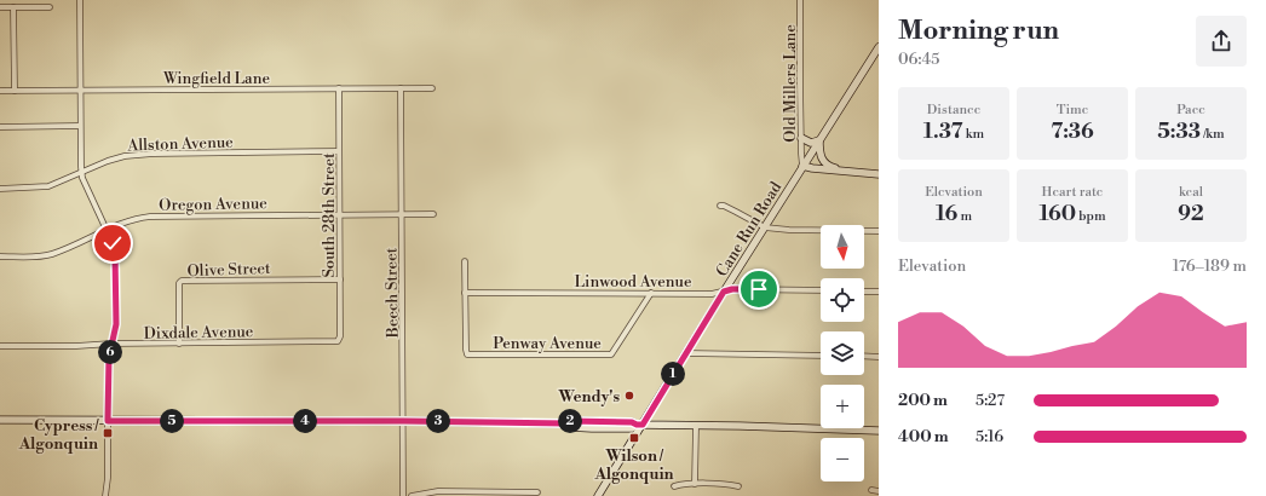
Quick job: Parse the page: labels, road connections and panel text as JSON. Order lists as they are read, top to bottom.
{
  "streets": {
    "main road": ["Cane Run Road"],
    "street": [
      "Wingfield Lane",
      "Old Millers Lane",
      "Allston Avenue",
      "Oregon Avenue",
      "South 28th Street",
      "Olive Street",
      "Linwood Avenue",
      "Beech Street",
      "Dixdale Avenue",
      "Penway Avenue"
    ]
  },
  "crossings": [
    ["Wingfield Lane", "South 28th Street"],
    ["Wingfield Lane", "Beech Street"],
    ["Old Millers Lane", "Cane Run Road"],
    ["Allston Avenue", "South 28th Street"],
    ["Oregon Avenue", "South 28th Street"],
    ["Oregon Avenue", "Beech Street"],
    ["South 28th Street", "Olive Street"],
    ["South 28th Street", "Dixdale Avenue"],
    ["Cane Run Road", "Linwood Avenue"],
    ["Olive Street", "Dixdale Avenue"],
    ["Linwood Avenue", "Penway Avenue"]
  ],
  "places": {
    "other": ["Wendy's"],
    "transit": ["Cypress / Algonquin", "Wilson / Algonquin"]
  },
  "north": "bottom",
  "page": {
    "heading": ["Morning run", "06:45"],
    "stats": [
      ["Distance", "1.37 km"],
      ["Time", "7:36"],
      ["Pace", "5:33 /km"],
      ["Elevation", "16 m"],
      ["Heart rate", "160 bpm"],
      ["kcal", "92"]
    ],
    "map_buttons": ["+", "−"],
    "chart": ["Elevation", "176–189 m"],
    "pins": [
      "6",
      "1",
      "2",
      "3",
      "4",
      "5"
    ],
    "list": [
      {
        "name": "200 m",
        "note": "5:27"
      },
      {
        "name": "400 m",
        "note": "5:16"
      }
    ]
  }
}
